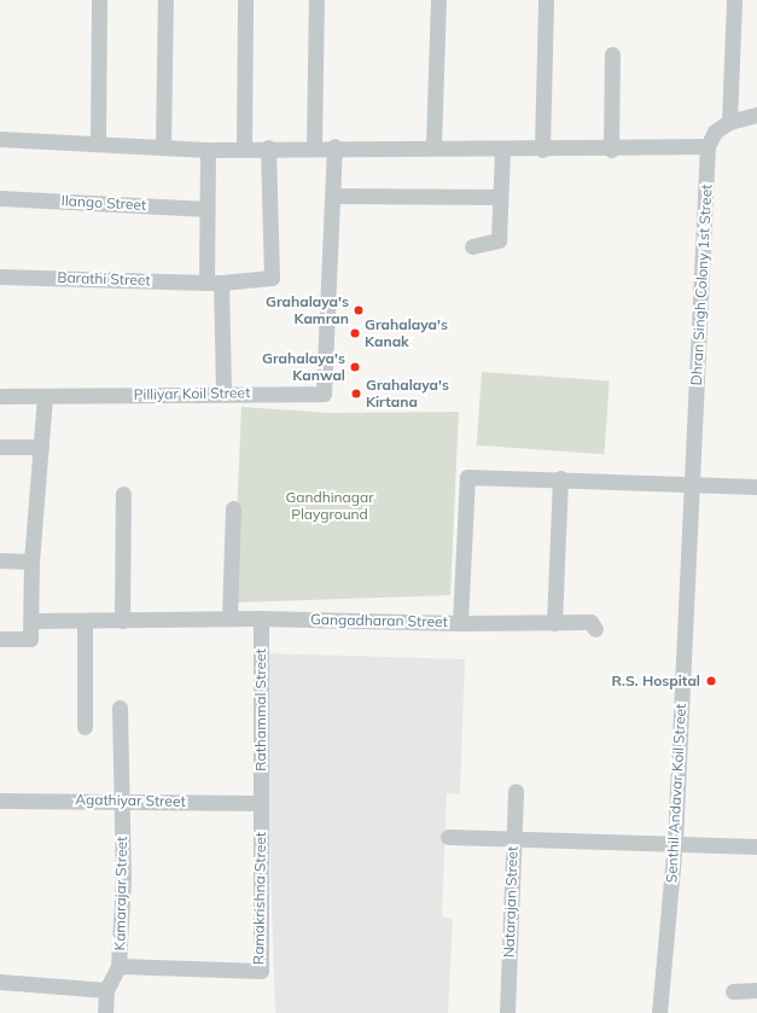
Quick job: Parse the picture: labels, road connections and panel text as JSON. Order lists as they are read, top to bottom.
{
  "streets": {
    "street": [
      "Ilango Street",
      "Barathi Street",
      "Dhran Singh Colony 1st Street",
      "Pilliyar Koil Street",
      "Gangadharan Street",
      "Rathammal Street",
      "Senthil Andavar Koil Street",
      "Agathiyar Street",
      "Kamarajar Street",
      "Ramakrishna Street",
      "Natarajan Street"
    ]
  },
  "crossings": [
    ["Dhran Singh Colony 1st Street", "Senthil Andavar Koil Street"],
    ["Gangadharan Street", "Rathammal Street"],
    ["Rathammal Street", "Agathiyar Street"],
    ["Rathammal Street", "Ramakrishna Street"],
    ["Agathiyar Street", "Kamarajar Street"],
    ["Agathiyar Street", "Ramakrishna Street"],
    ["Kamarajar Street", "Ramakrishna Street"]
  ],
  "parks": ["Gandhinagar Playground"],
  "places": [
    "Grahalaya's Kamran",
    "Grahalaya's Kanak",
    "Grahalaya's Kanwal",
    "Grahalaya's Kirtana",
    "R.S. Hospital"
  ]
}
